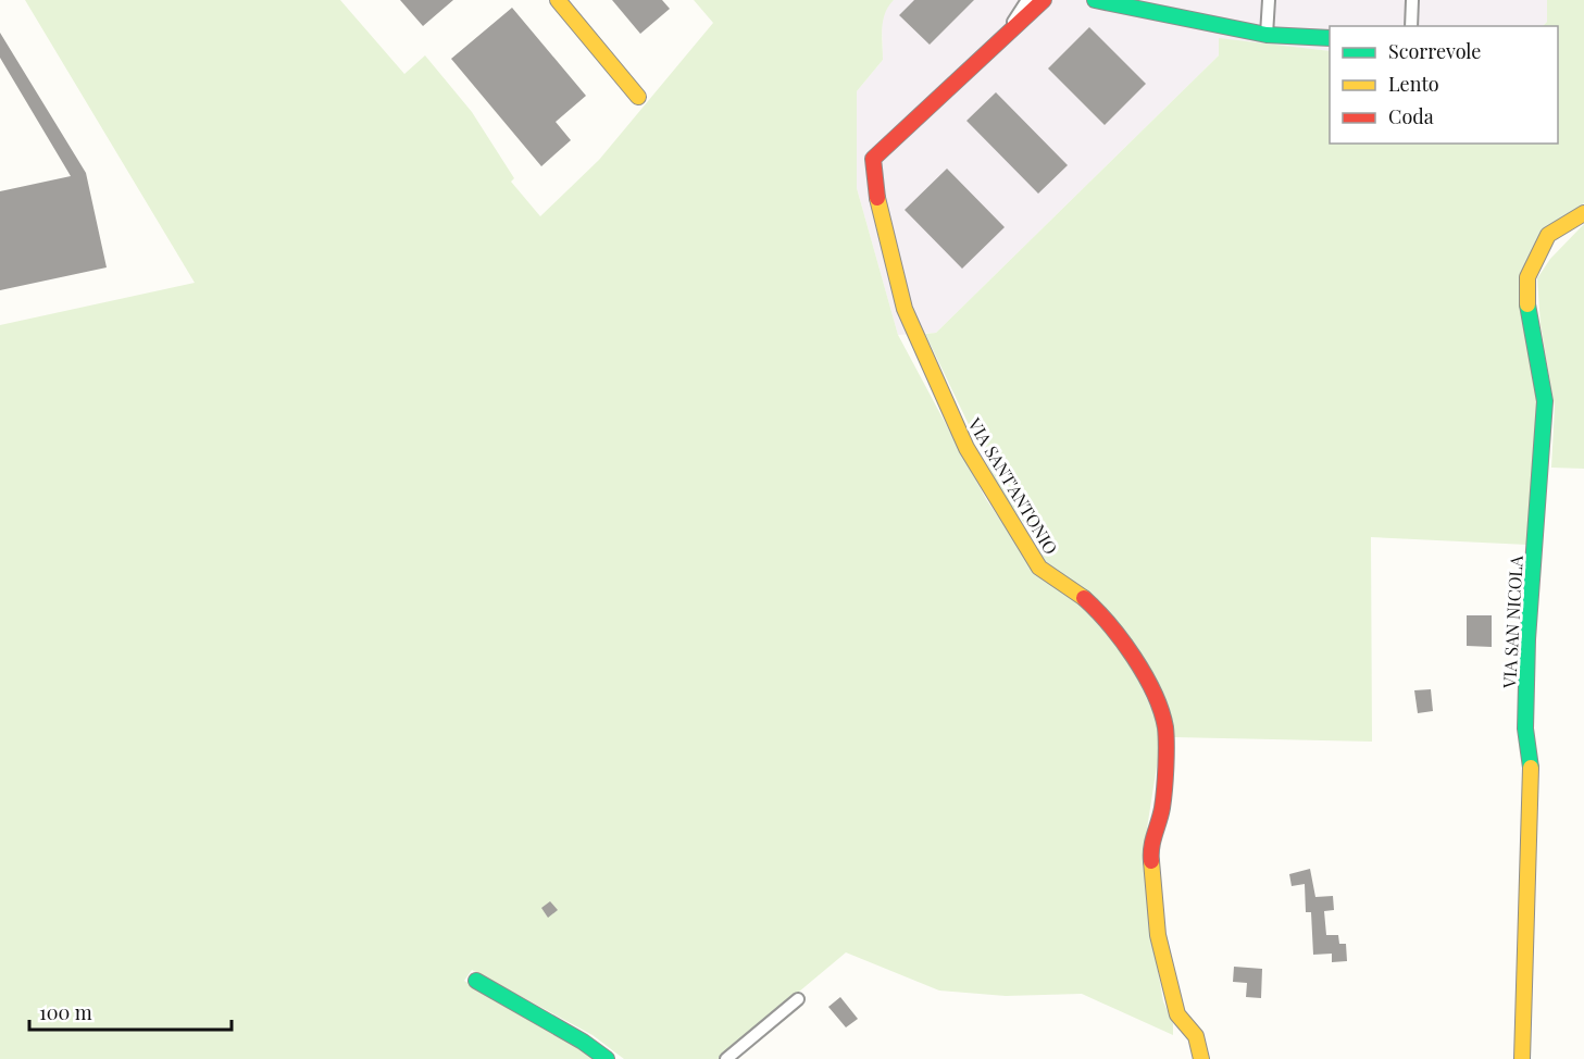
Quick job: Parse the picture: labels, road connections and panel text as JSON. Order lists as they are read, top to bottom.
{
  "streets": {
    "street": ["VIA SANT'ANTONIO", "VIA SAN NICOLA"]
  },
  "legend": ["Scorrevole", "Lento", "Coda"],
  "scale_bar": "100 m"
}
